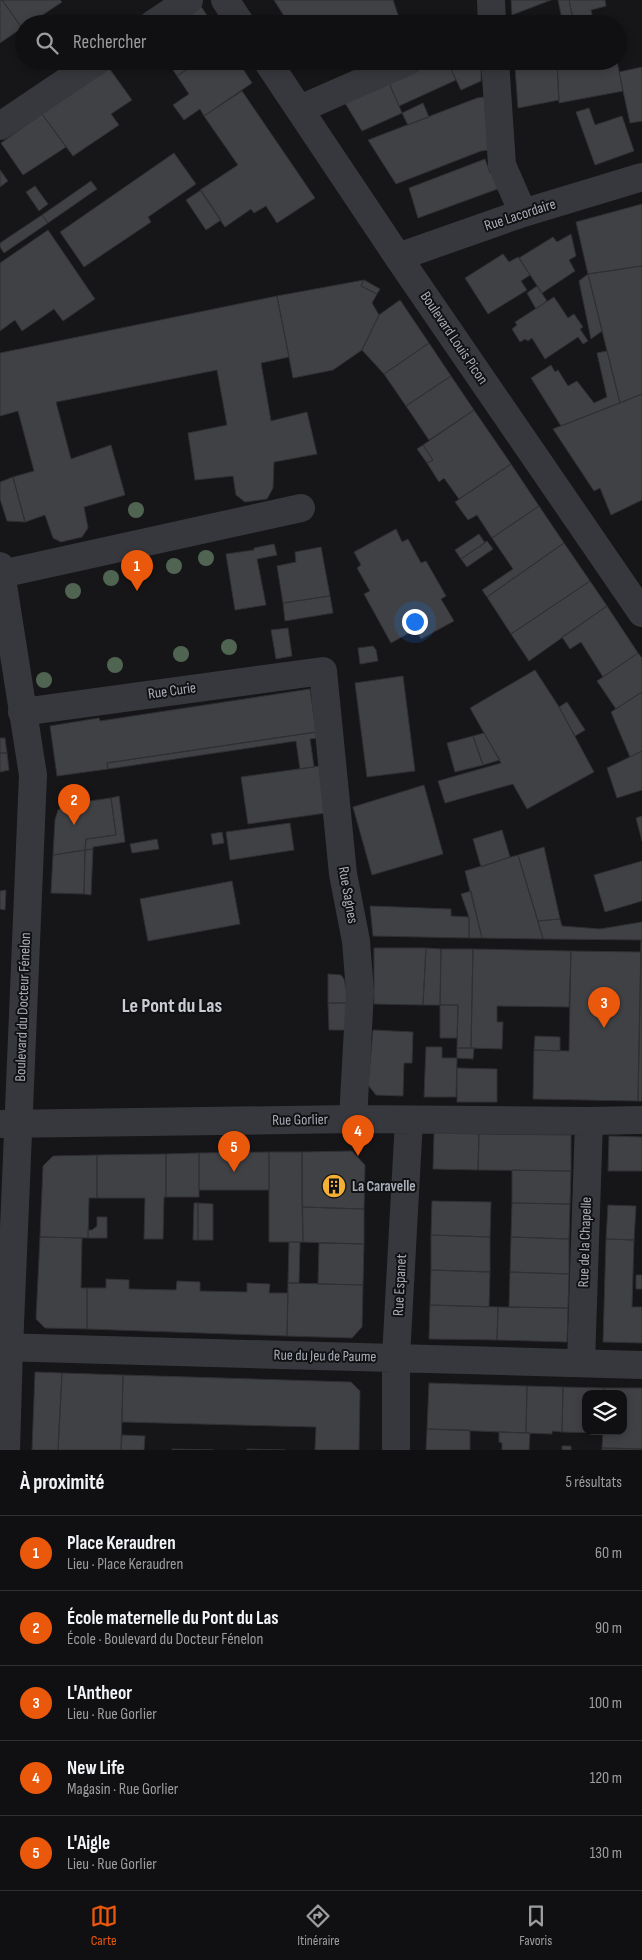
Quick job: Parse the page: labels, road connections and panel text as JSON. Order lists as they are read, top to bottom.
{
  "streets": {
    "street": [
      "Rue Lacordaire",
      "Boulevard Louis Picon",
      "Rue Curie",
      "Rue Sagnes",
      "Boulevard du Docteur Fénelon",
      "Rue Gorlier",
      "Rue de la Chapelle",
      "Rue Espanet",
      "Rue du Jeu de Paume"
    ]
  },
  "crossings": [
    ["Rue Lacordaire", "Boulevard Louis Picon"],
    ["Rue Curie", "Rue Sagnes"],
    ["Rue Curie", "Boulevard du Docteur Fénelon"],
    ["Rue Sagnes", "Rue Gorlier"],
    ["Boulevard du Docteur Fénelon", "Rue Gorlier"],
    ["Boulevard du Docteur Fénelon", "Rue du Jeu de Paume"],
    ["Rue Gorlier", "Rue de la Chapelle"],
    ["Rue Gorlier", "Rue Espanet"],
    ["Rue de la Chapelle", "Rue du Jeu de Paume"],
    ["Rue Espanet", "Rue du Jeu de Paume"]
  ],
  "districts": ["Le Pont du Las"],
  "places": {
    "building": ["La Caravelle"]
  },
  "page": {
    "search": "Rechercher",
    "pins": [
      "1",
      "2",
      "3",
      "4",
      "5"
    ],
    "heading": ["À proximité", "5 résultats"],
    "list": [
      {
        "mark": "1",
        "name": "Place Keraudren",
        "note": "Lieu · Place Keraudren",
        "value": "60 m"
      },
      {
        "mark": "2",
        "name": "École maternelle du Pont du Las",
        "note": "École · Boulevard du Docteur Fénelon",
        "value": "90 m"
      },
      {
        "mark": "3",
        "name": "L'Antheor",
        "note": "Lieu · Rue Gorlier",
        "value": "100 m"
      },
      {
        "mark": "4",
        "name": "New Life",
        "note": "Magasin · Rue Gorlier",
        "value": "120 m"
      },
      {
        "mark": "5",
        "name": "L'Aigle",
        "note": "Lieu · Rue Gorlier",
        "value": "130 m"
      }
    ],
    "nav": ["Carte", "Itinéraire", "Favoris"]
  }
}
